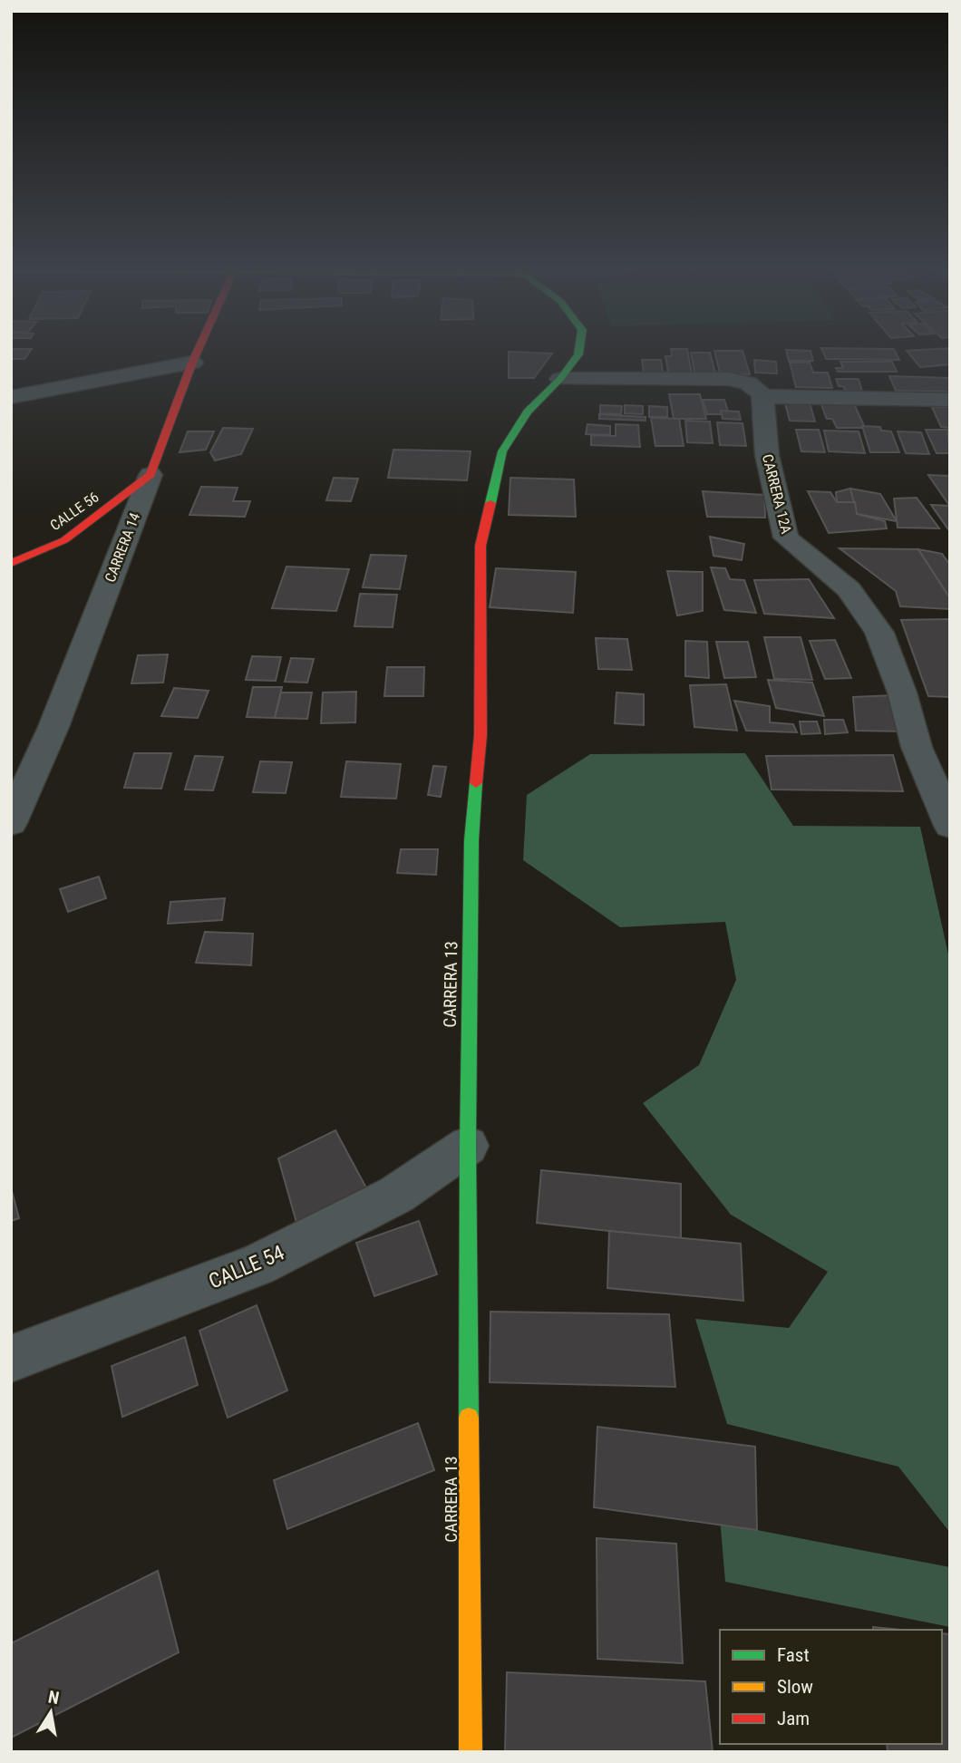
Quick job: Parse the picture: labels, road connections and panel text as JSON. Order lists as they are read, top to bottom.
{
  "streets": {
    "street": [
      "CARRERA 12A",
      "CALLE 56",
      "CARRERA 14",
      "CARRERA 13",
      "CALLE 54"
    ]
  },
  "crossings": [
    ["CALLE 56", "CARRERA 14"],
    ["CARRERA 13", "CALLE 54"]
  ],
  "legend": ["Fast", "Slow", "Jam"],
  "north": "top"
}
